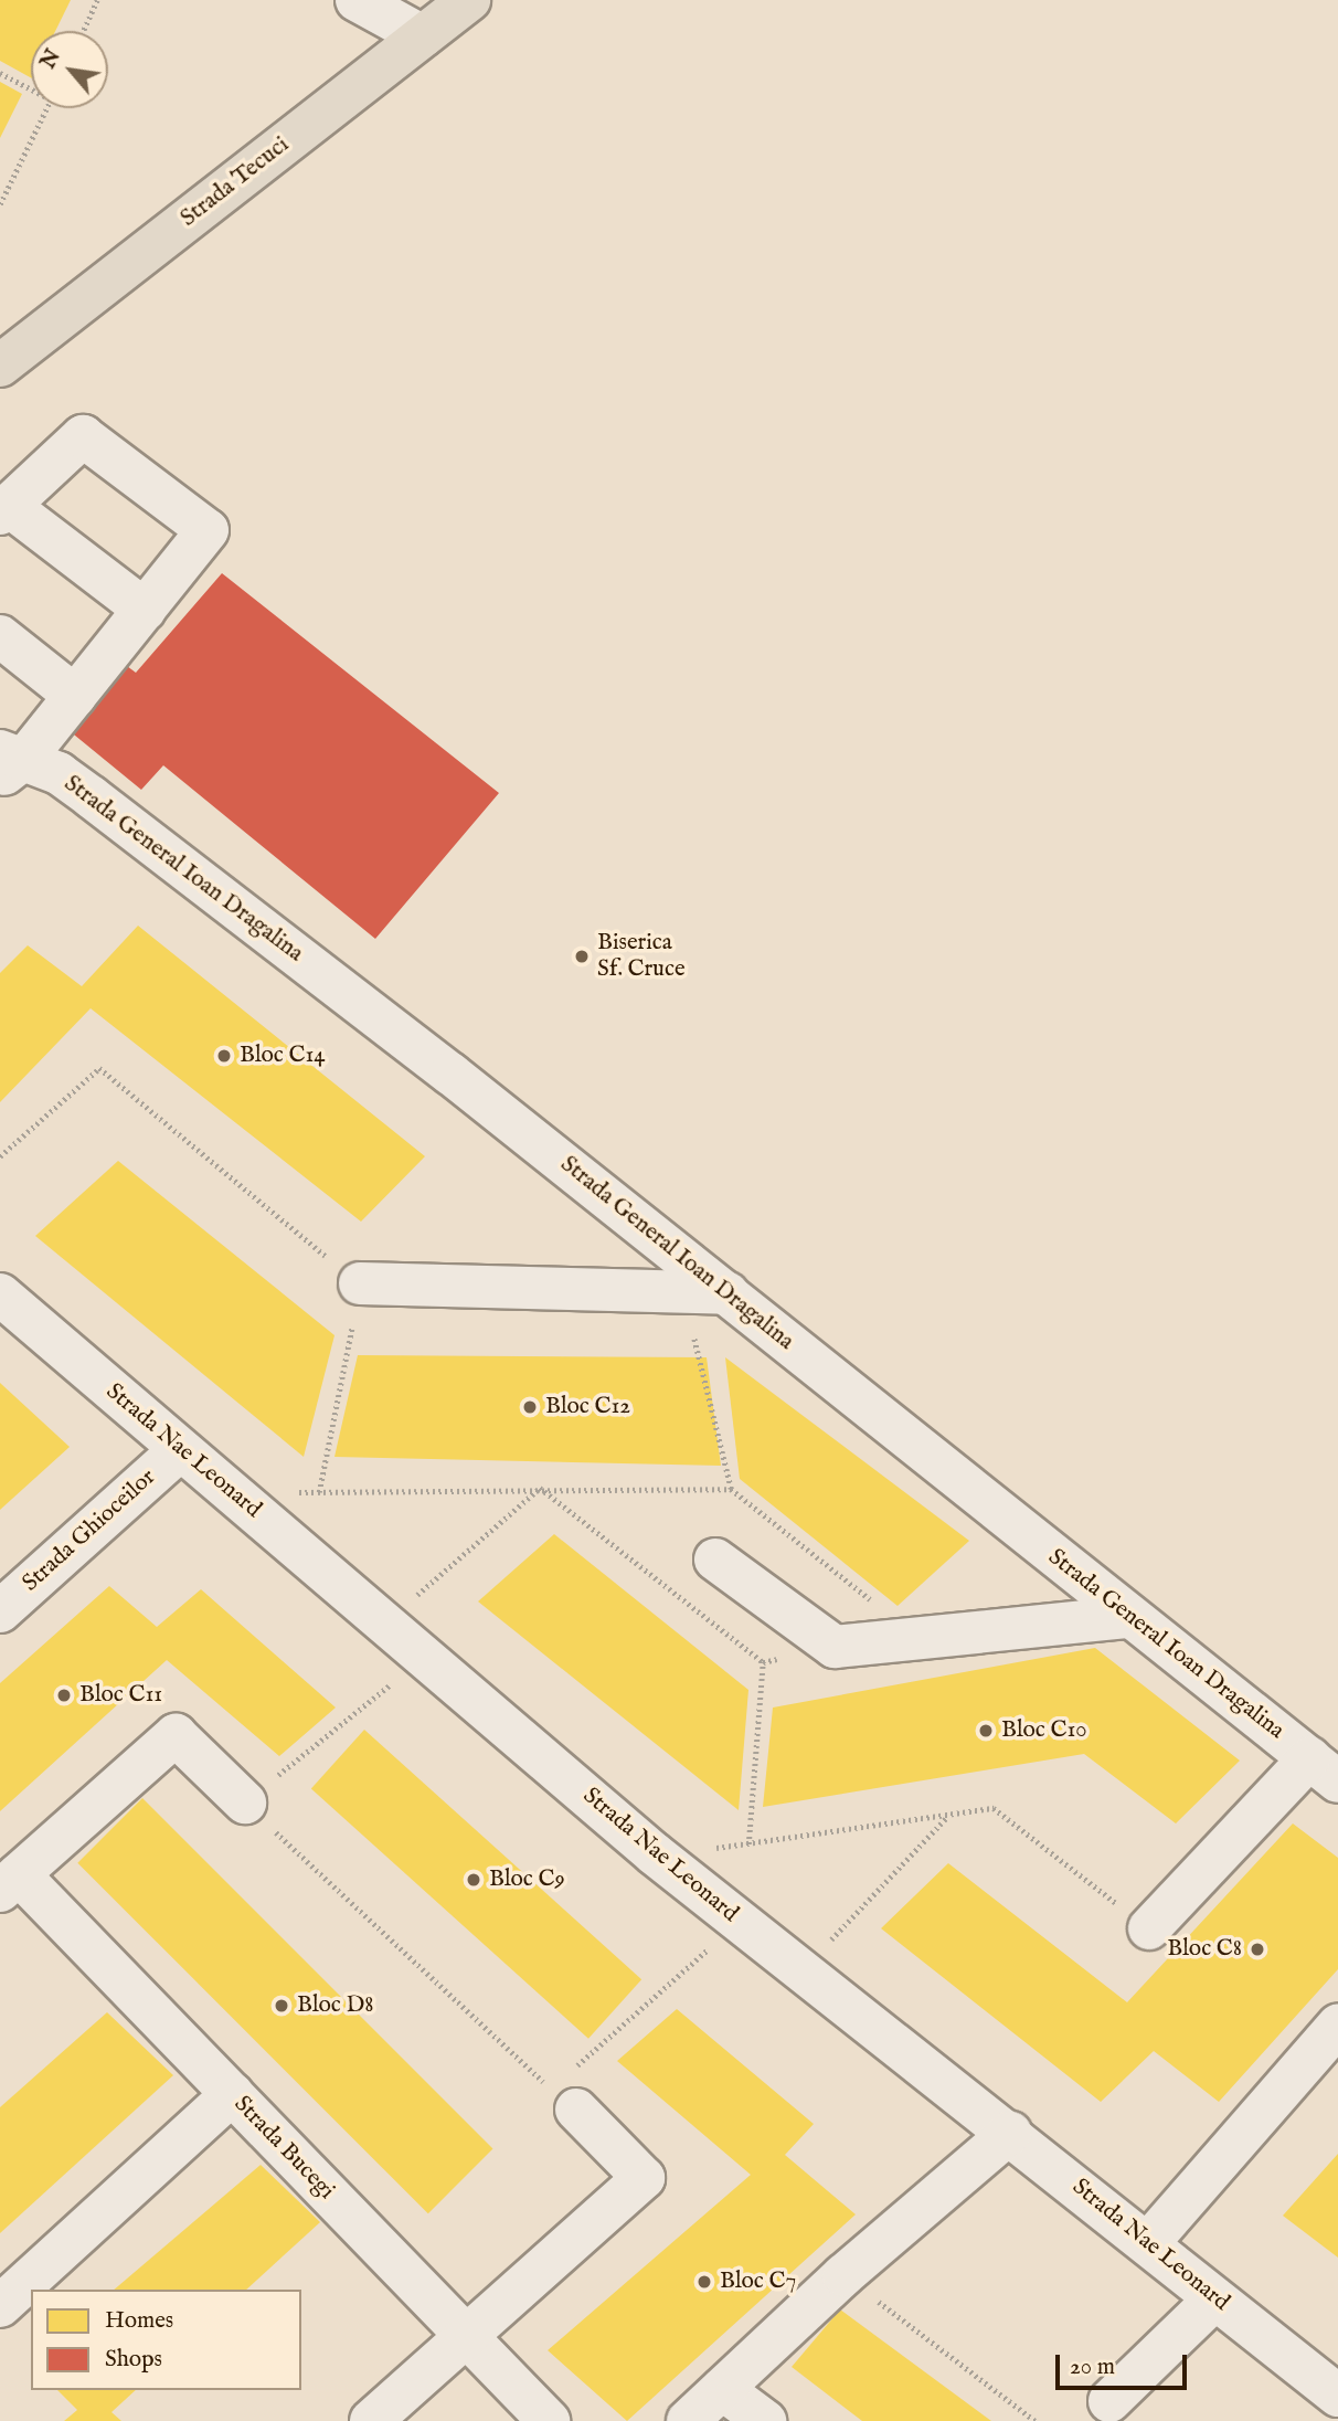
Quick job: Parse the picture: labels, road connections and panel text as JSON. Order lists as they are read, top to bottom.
{
  "streets": {
    "main road": ["Strada Tecuci"],
    "street": [
      "Strada General Ioan Dragalina",
      "Strada Nae Leonard",
      "Strada Ghioceilor",
      "Strada Bucegi"
    ]
  },
  "crossings": [
    ["Strada Nae Leonard", "Strada Ghioceilor"]
  ],
  "places": [
    "Biserica Sf. Cruce",
    "Bloc C14",
    "Bloc C12",
    "Bloc C11",
    "Bloc C10",
    "Bloc C9",
    "Bloc C8",
    "Bloc D8",
    "Bloc C7"
  ],
  "legend": ["Homes", "Shops"],
  "scale_bar": "20 m",
  "north": "top left"
}
